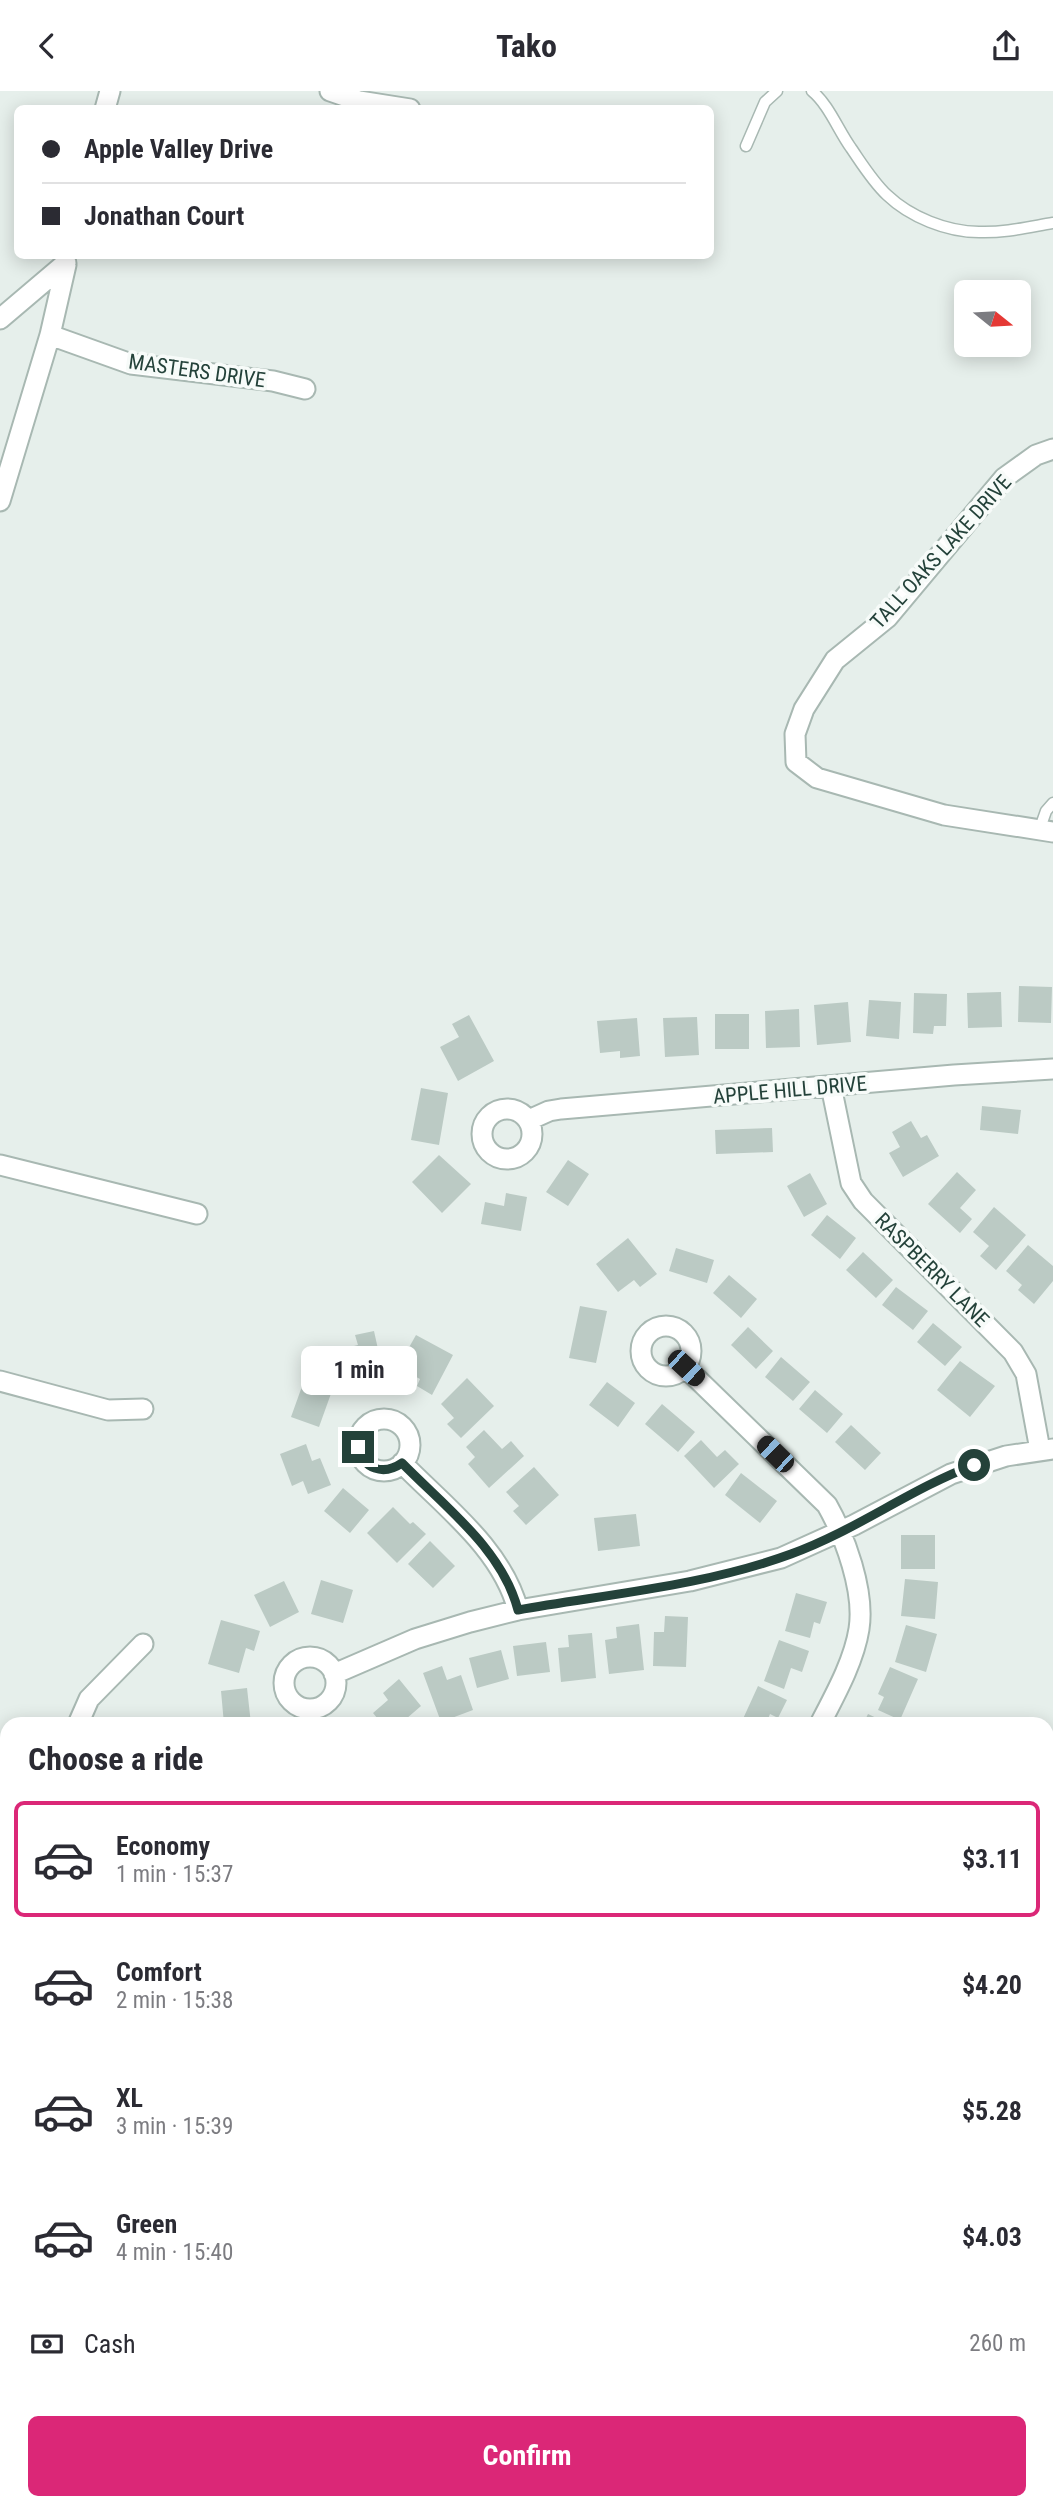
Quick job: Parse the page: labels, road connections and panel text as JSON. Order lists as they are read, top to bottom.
{
  "streets": {
    "street": [
      "MASTERS DRIVE",
      "TALL OAKS LAKE DRIVE",
      "APPLE HILL DRIVE",
      "RASPBERRY LANE"
    ]
  },
  "crossings": [
    ["APPLE HILL DRIVE", "RASPBERRY LANE"]
  ],
  "north": "right",
  "page": {
    "header": "Tako",
    "banner": ["Apple Valley Drive", "Jonathan Court"],
    "bubble": "1 min",
    "heading": "Choose a ride",
    "list": [
      {
        "name": "Economy",
        "note": "1 min · 15:37",
        "value": "$3.11"
      },
      {
        "name": "Comfort",
        "note": "2 min · 15:38",
        "value": "$4.20"
      },
      {
        "name": "XL",
        "note": "3 min · 15:39",
        "value": "$5.28"
      },
      {
        "name": "Green",
        "note": "4 min · 15:40",
        "value": "$4.03"
      }
    ],
    "pay": ["Cash", "260 m"],
    "buttons": "Confirm"
  }
}
